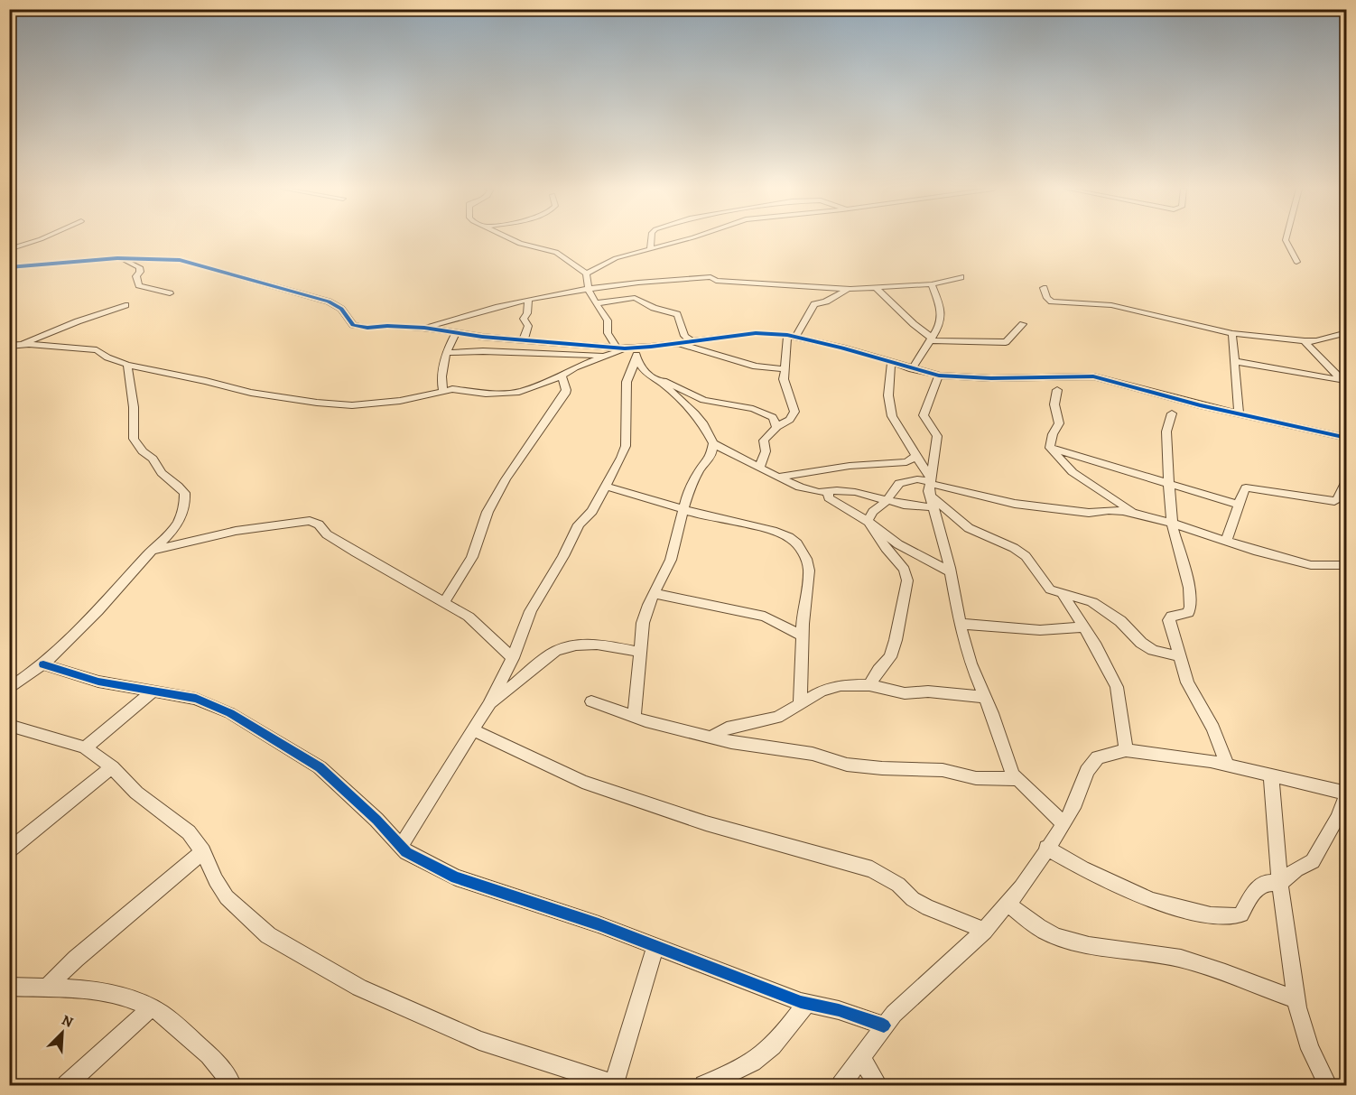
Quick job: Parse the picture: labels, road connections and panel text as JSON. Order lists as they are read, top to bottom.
{
  "north": "top right"
}
